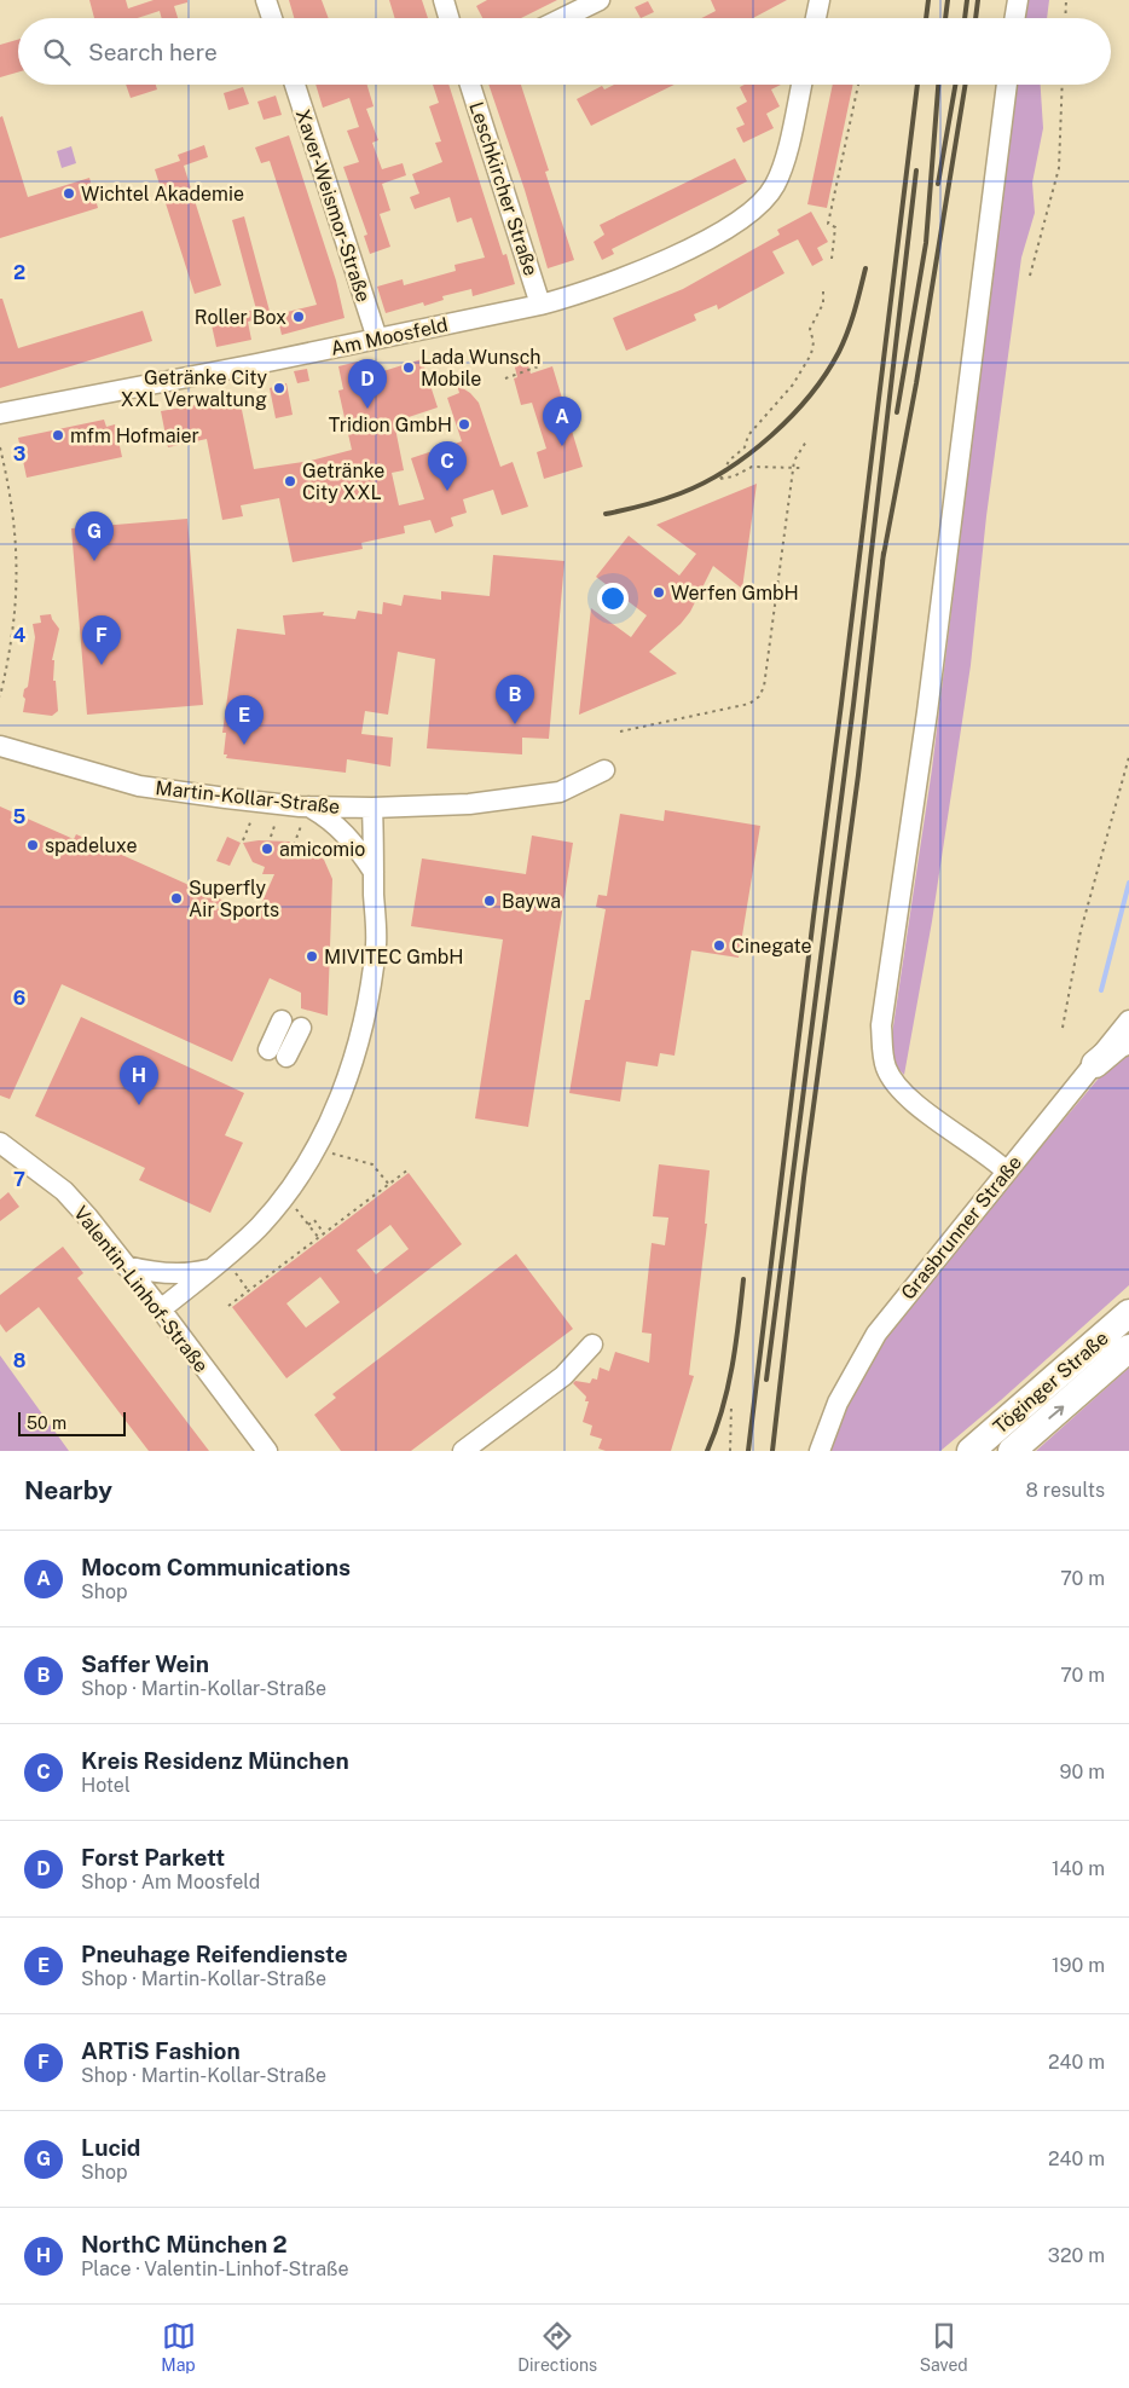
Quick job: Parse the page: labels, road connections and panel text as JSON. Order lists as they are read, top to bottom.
{
  "streets": {
    "highway": ["Töginger Straße"],
    "street": [
      "Leschkircher Straße",
      "Xaver-Weismor-Straße",
      "Am Moosfeld",
      "Martin-Kollar-Straße",
      "Grasbrunner Straße",
      "Valentin-Linhof-Straße"
    ]
  },
  "crossings": [
    ["Leschkircher Straße", "Am Moosfeld"],
    ["Xaver-Weismor-Straße", "Am Moosfeld"]
  ],
  "places": [
    "Wichtel Akademie",
    "Roller Box",
    "Lada Wunsch Mobile",
    "Getränke City XXL Verwaltung",
    "Tridion GmbH",
    "mfm Hofmaier",
    "Getränke City XXL",
    "Werfen GmbH",
    "spadeluxe",
    "amicomio",
    "Superfly Air Sports",
    "Baywa",
    "Cinegate",
    "MIVITEC GmbH"
  ],
  "scale_bar": "50 m",
  "page": {
    "search": "Search here",
    "pins": [
      "D",
      "A",
      "C",
      "G",
      "F",
      "B",
      "E",
      "H"
    ],
    "scale": "50 m",
    "heading": ["Nearby", "8 results"],
    "list": [
      {
        "mark": "A",
        "name": "Mocom Communications",
        "note": "Shop",
        "value": "70 m"
      },
      {
        "mark": "B",
        "name": "Saffer Wein",
        "note": "Shop · Martin-Kollar-Straße",
        "value": "70 m"
      },
      {
        "mark": "C",
        "name": "Kreis Residenz München",
        "note": "Hotel",
        "value": "90 m"
      },
      {
        "mark": "D",
        "name": "Forst Parkett",
        "note": "Shop · Am Moosfeld",
        "value": "140 m"
      },
      {
        "mark": "E",
        "name": "Pneuhage Reifendienste",
        "note": "Shop · Martin-Kollar-Straße",
        "value": "190 m"
      },
      {
        "mark": "F",
        "name": "ARTiS Fashion",
        "note": "Shop · Martin-Kollar-Straße",
        "value": "240 m"
      },
      {
        "mark": "G",
        "name": "Lucid",
        "note": "Shop",
        "value": "240 m"
      },
      {
        "mark": "H",
        "name": "NorthC München 2",
        "note": "Place · Valentin-Linhof-Straße",
        "value": "320 m"
      }
    ],
    "nav": ["Map", "Directions", "Saved"]
  },
  "grid": {
    "rows": [
      "2",
      "3",
      "4",
      "5",
      "6",
      "7",
      "8"
    ]
  }
}
